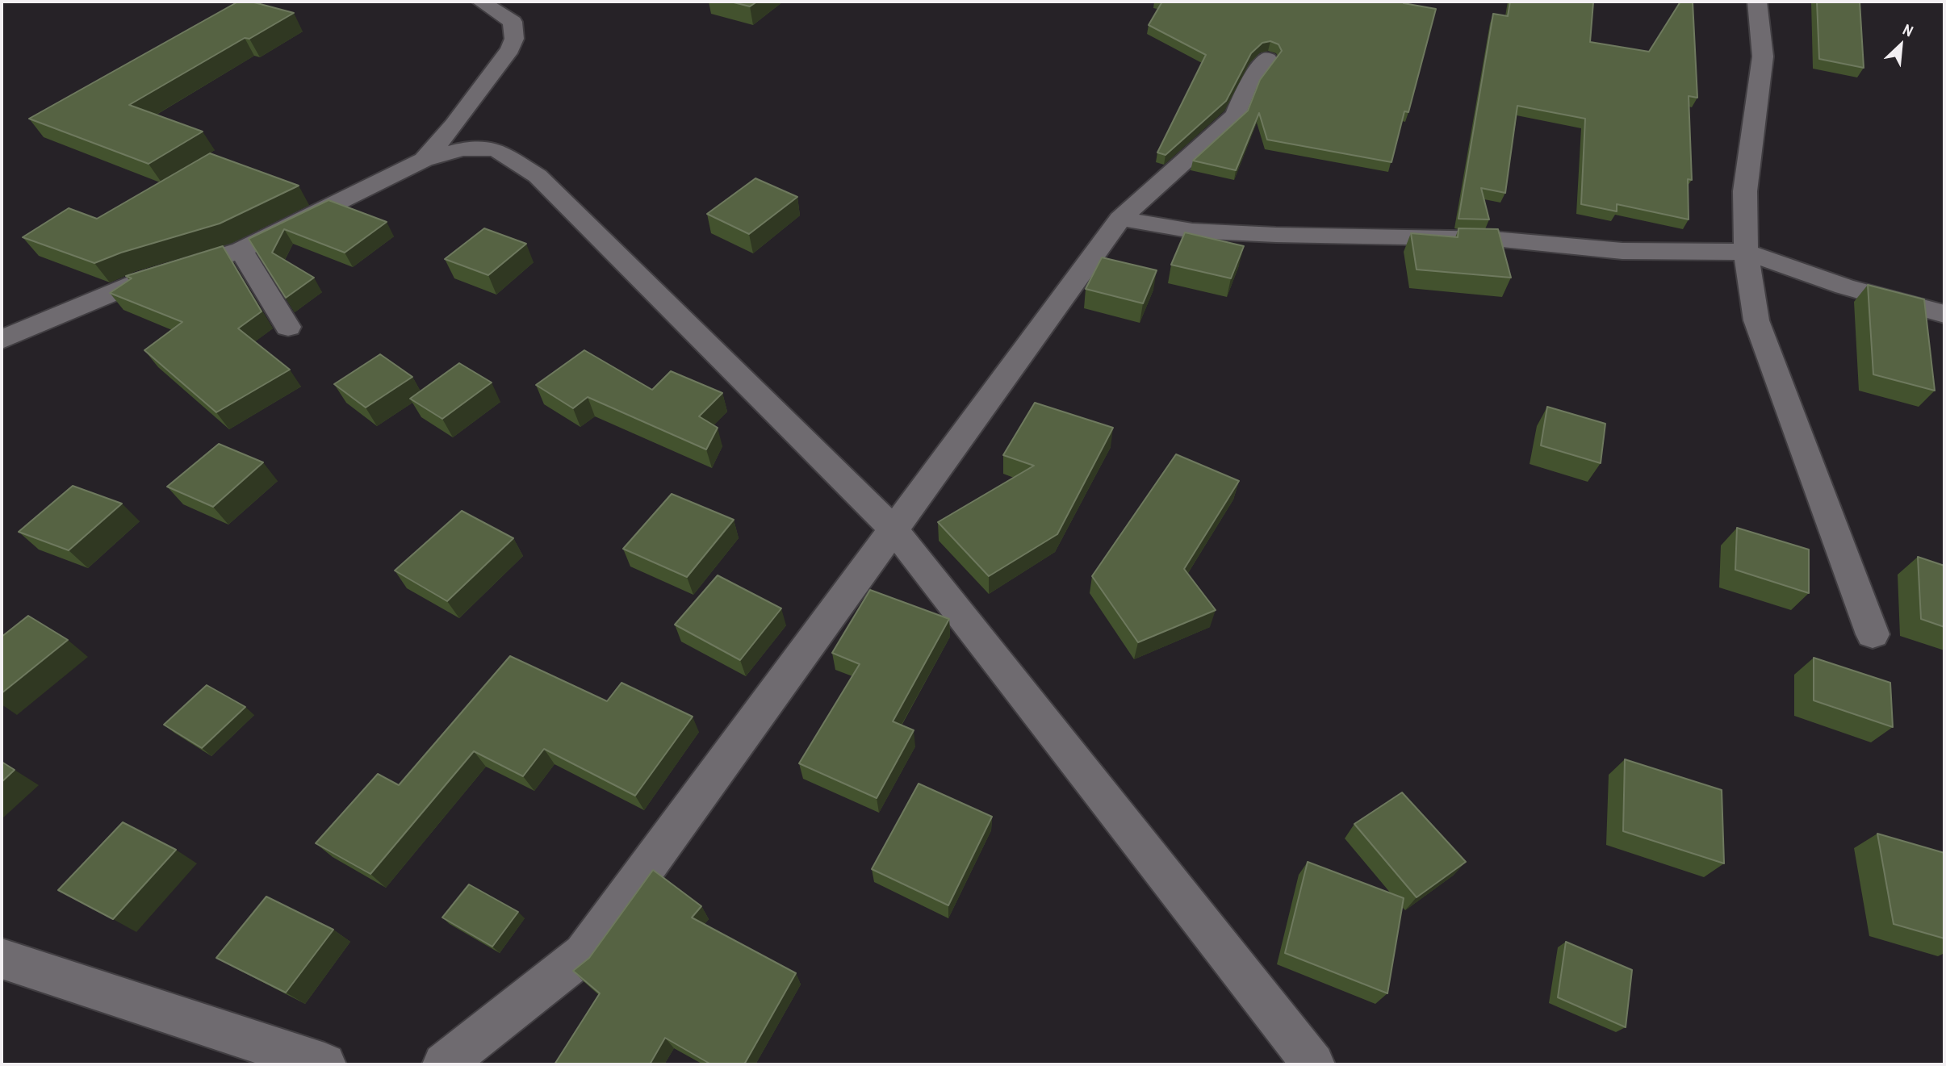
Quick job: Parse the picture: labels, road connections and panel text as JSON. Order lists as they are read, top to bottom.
{
  "north": "top right"
}
